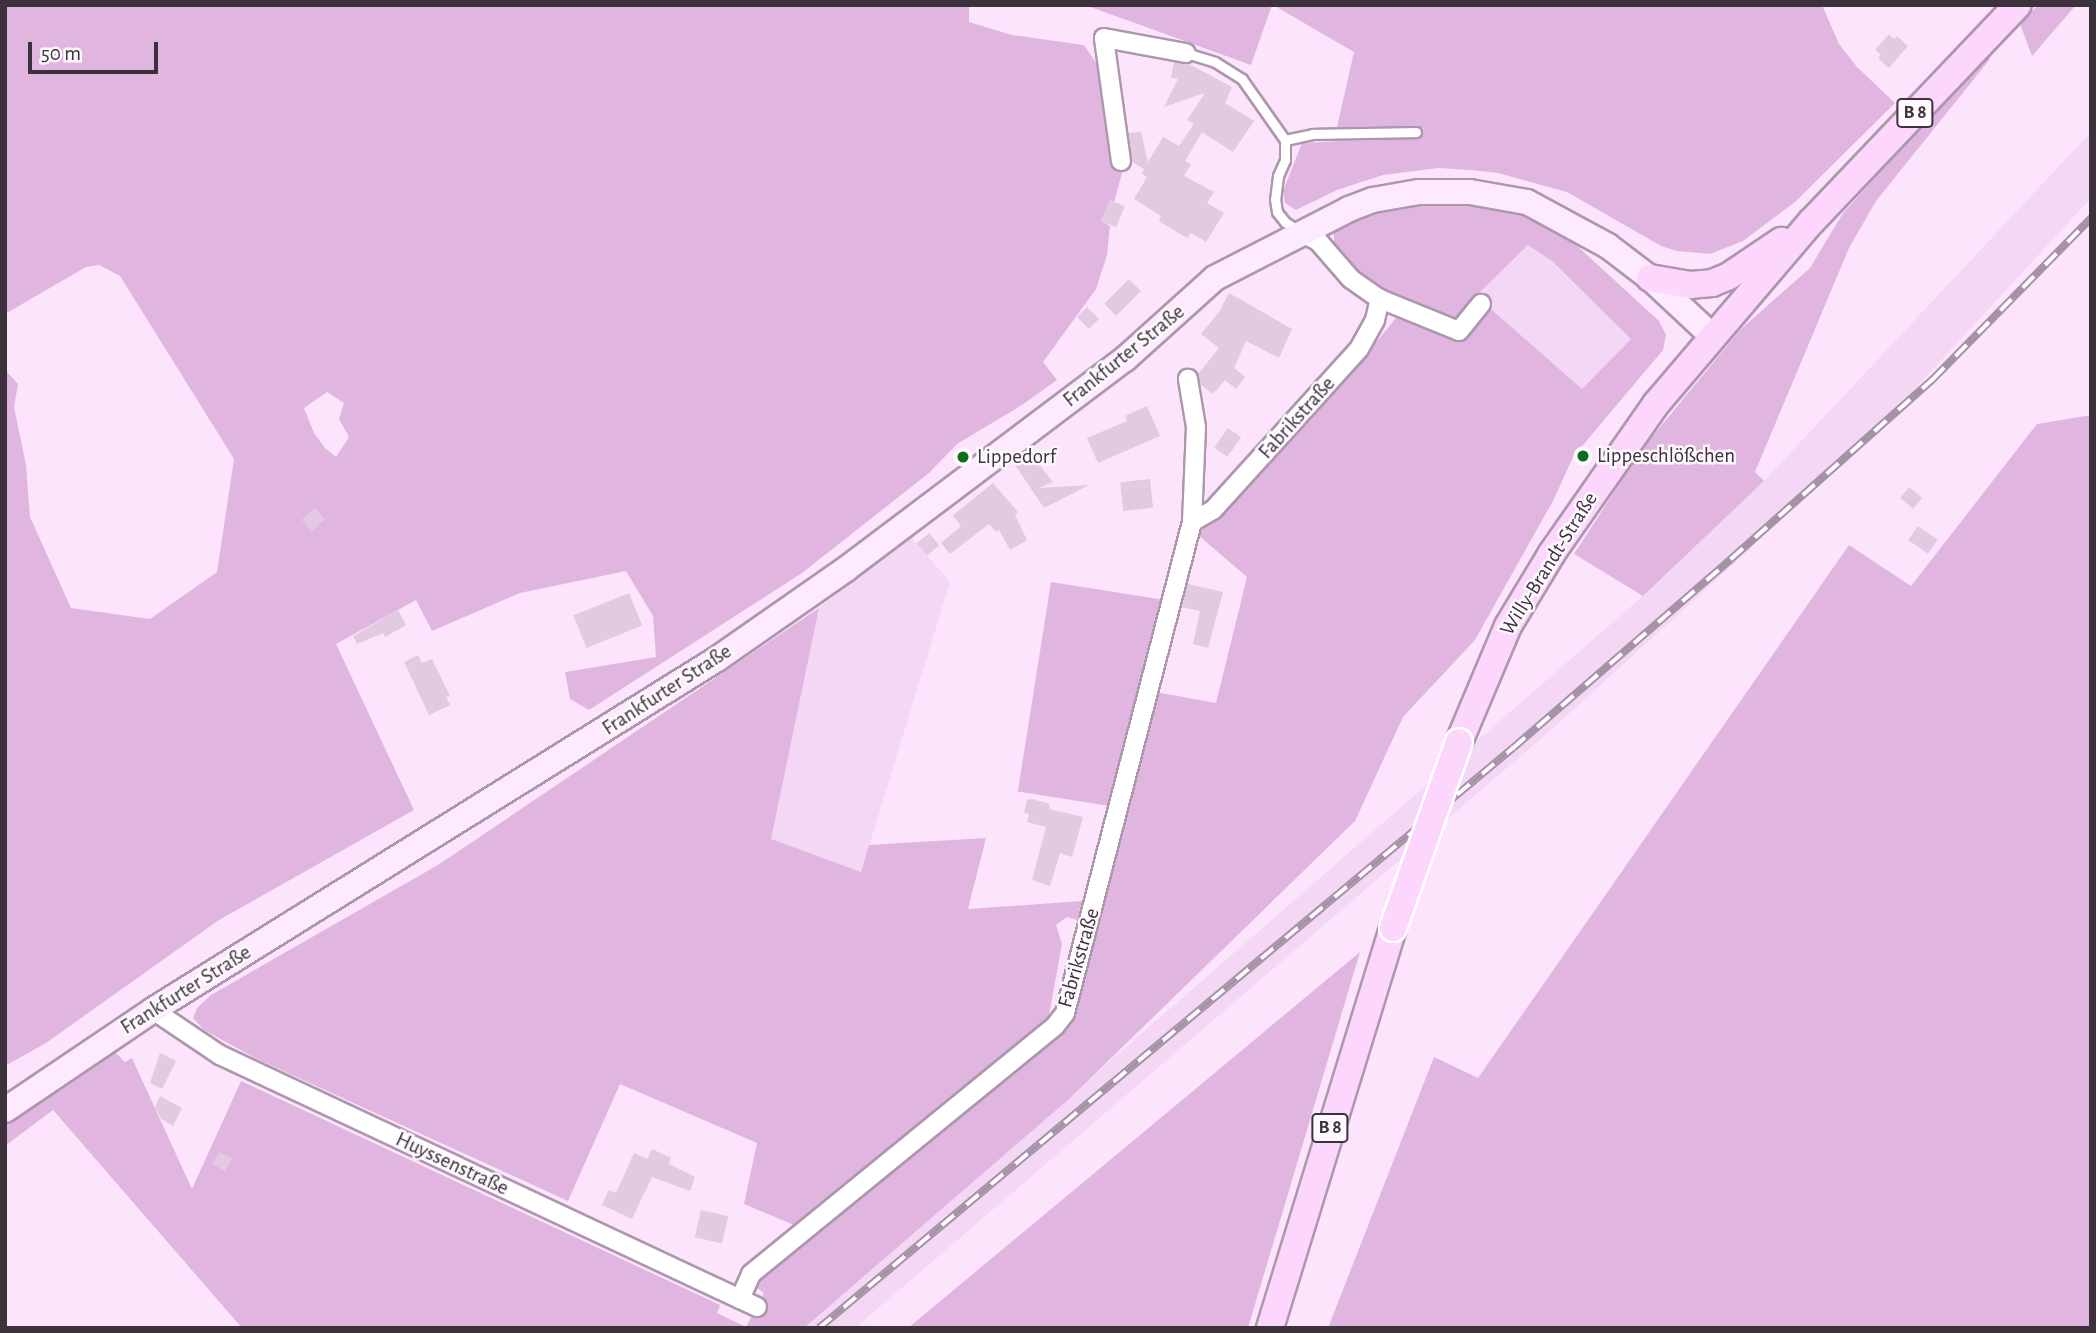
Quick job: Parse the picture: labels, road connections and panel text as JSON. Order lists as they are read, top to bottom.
{
  "streets": {
    "main road": ["B 8", "Frankfurter Straße", "Willy-Brandt-Straße"],
    "street": ["Fabrikstraße", "Huyssenstraße"]
  },
  "crossings": [
    ["Frankfurter Straße", "Willy-Brandt-Straße"],
    ["Frankfurter Straße", "Huyssenstraße"],
    ["Fabrikstraße", "Huyssenstraße"]
  ],
  "places": ["Lippeschlößchen", "Lippedorf"],
  "scale_bar": "50 m"
}
